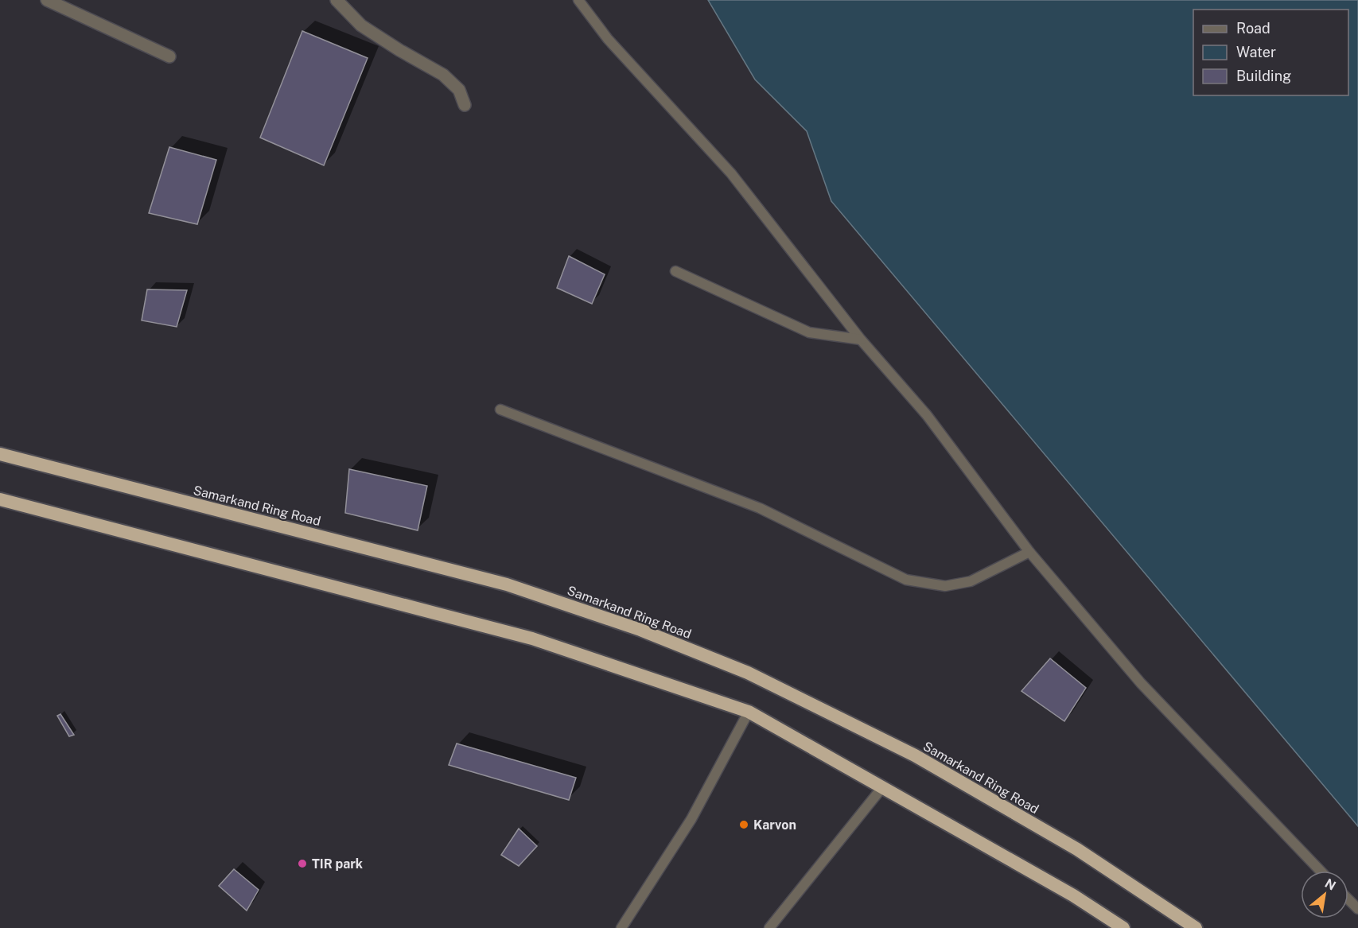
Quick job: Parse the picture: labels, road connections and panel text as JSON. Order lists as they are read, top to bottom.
{
  "streets": {
    "highway": ["Samarkand Ring Road"]
  },
  "places": ["Karvon", "TIR park"],
  "legend": ["Road", "Water", "Building"],
  "north": "top right"
}
